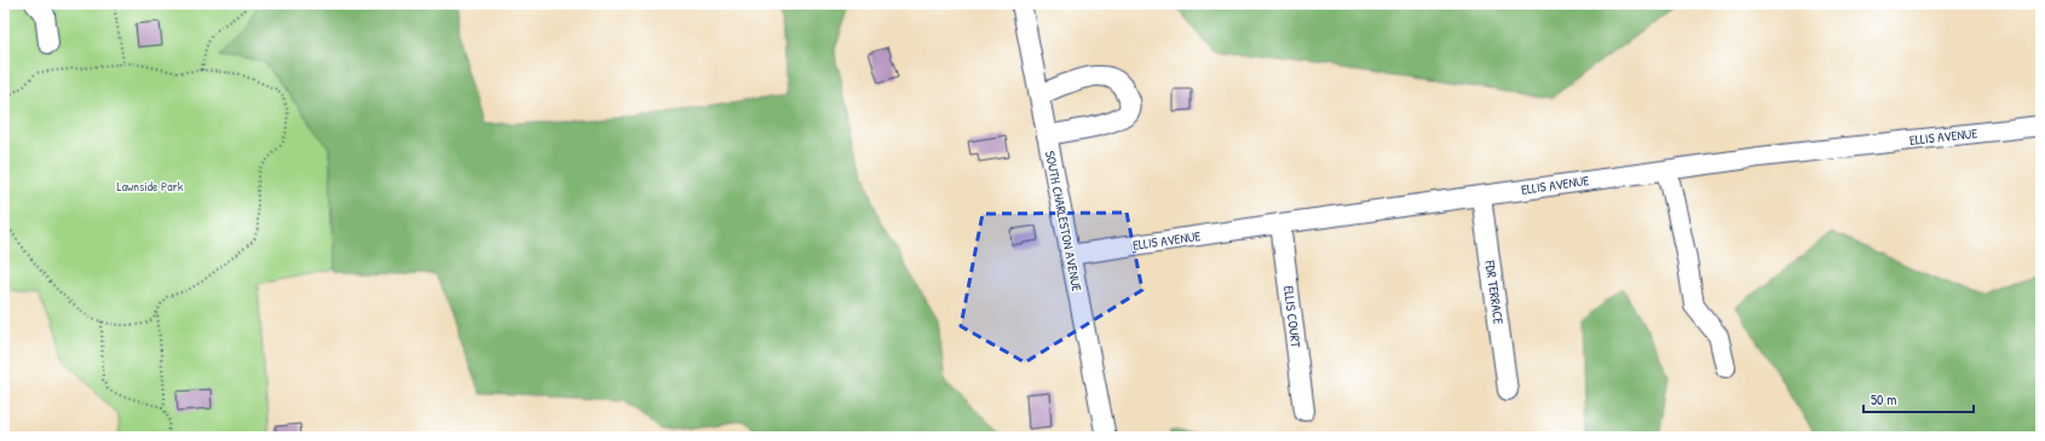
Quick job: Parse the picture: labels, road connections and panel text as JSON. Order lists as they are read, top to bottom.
{
  "streets": {
    "street": [
      "ELLIS AVENUE",
      "SOUTH CHARLESTON AVENUE",
      "FDR TERRACE",
      "ELLIS COURT"
    ]
  },
  "crossings": [
    ["ELLIS AVENUE", "SOUTH CHARLESTON AVENUE"],
    ["ELLIS AVENUE", "FDR TERRACE"],
    ["ELLIS AVENUE", "ELLIS COURT"]
  ],
  "parks": ["Lawnside Park"],
  "scale_bar": "50 m"
}
